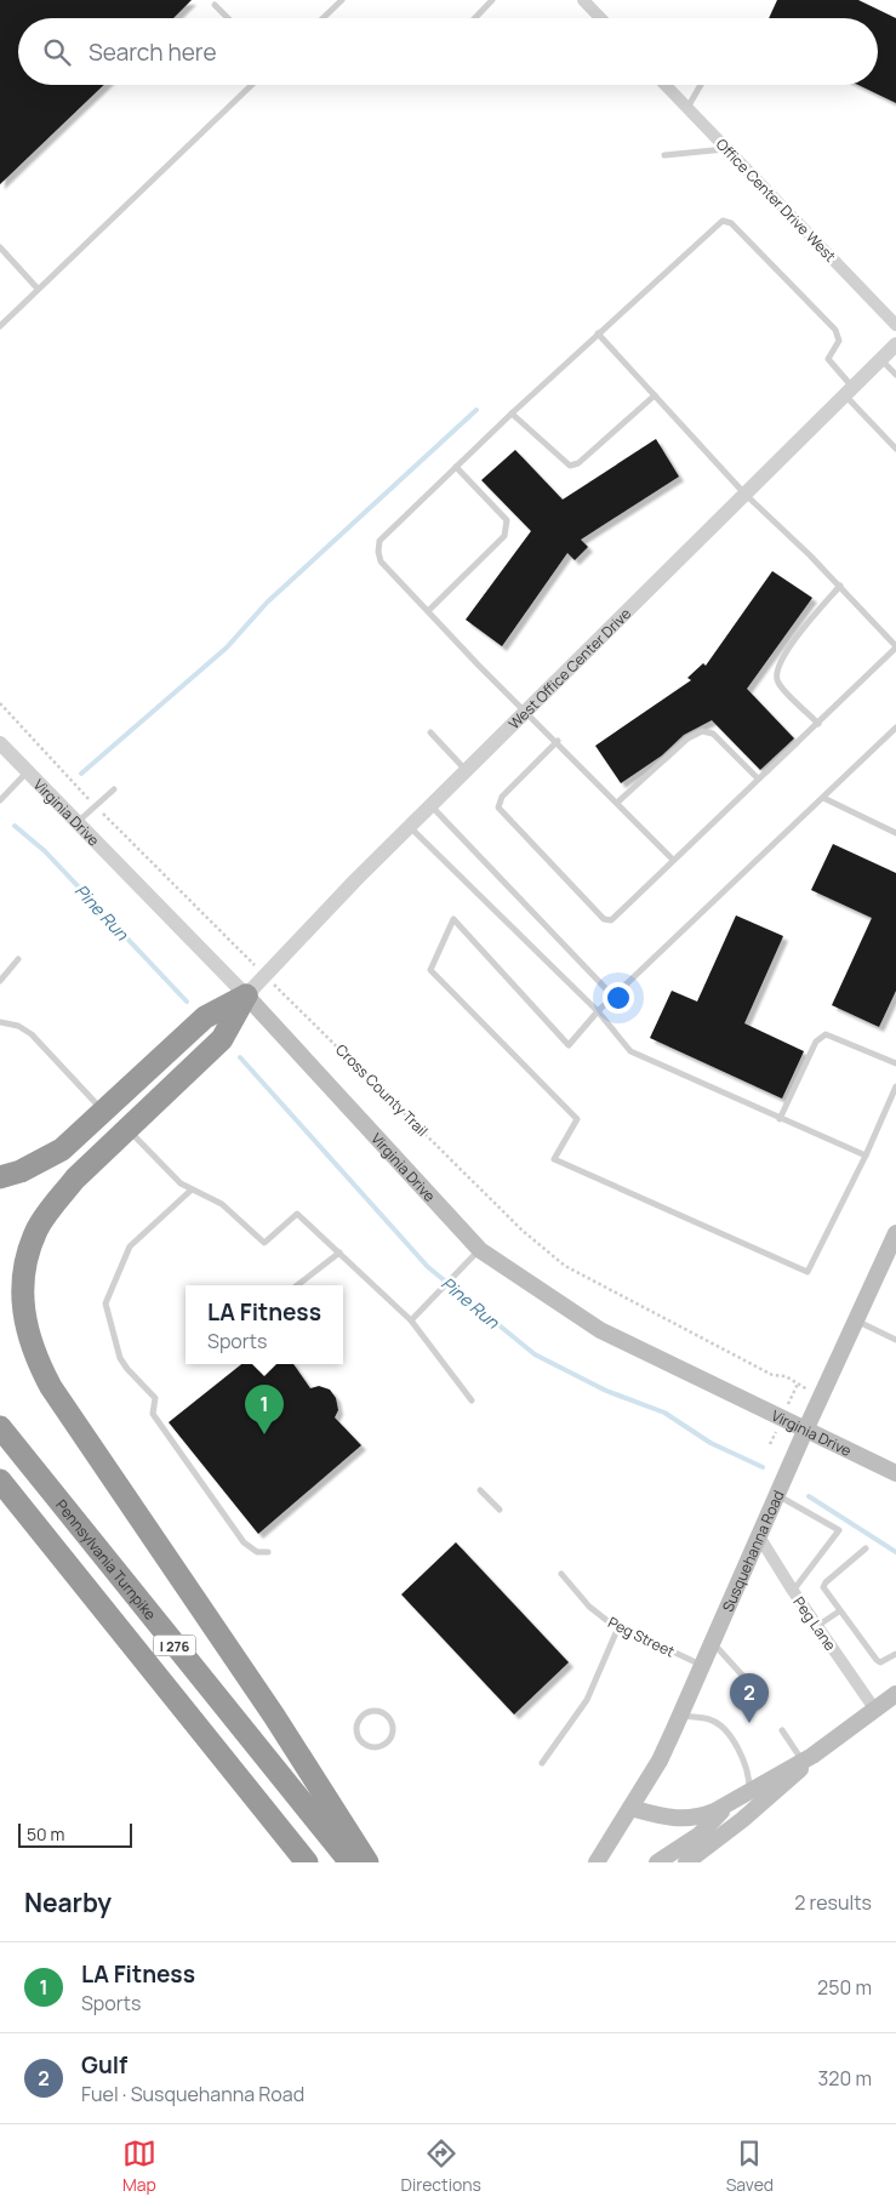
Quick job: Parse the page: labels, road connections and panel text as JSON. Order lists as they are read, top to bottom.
{
  "streets": {
    "highway": ["Pennsylvania Turnpike", "I 276"],
    "main road": ["Virginia Drive", "Susquehanna Road"],
    "street": ["Office Center Drive West", "West Office Center Drive", "Peg Lane"],
    "lane": ["Peg Street"],
    "path": ["Cross County Trail"]
  },
  "crossings": [
    ["West Office Center Drive", "Virginia Drive"],
    ["West Office Center Drive", "Cross County Trail"],
    ["Virginia Drive", "Susquehanna Road"],
    ["Cross County Trail", "Susquehanna Road"],
    ["Susquehanna Road", "Peg Lane"],
    ["Susquehanna Road", "Peg Street"]
  ],
  "water": ["Pine Run"],
  "scale_bar": "50 m",
  "page": {
    "search": "Search here",
    "popup": ["LA Fitness", "Sports"],
    "pins": ["1", "2"],
    "scale": "50 m",
    "heading": ["Nearby", "2 results"],
    "list": [
      {
        "mark": "1",
        "name": "LA Fitness",
        "note": "Sports",
        "value": "250 m"
      },
      {
        "mark": "2",
        "name": "Gulf",
        "note": "Fuel · Susquehanna Road",
        "value": "320 m"
      }
    ],
    "nav": ["Map", "Directions", "Saved"]
  }
}
